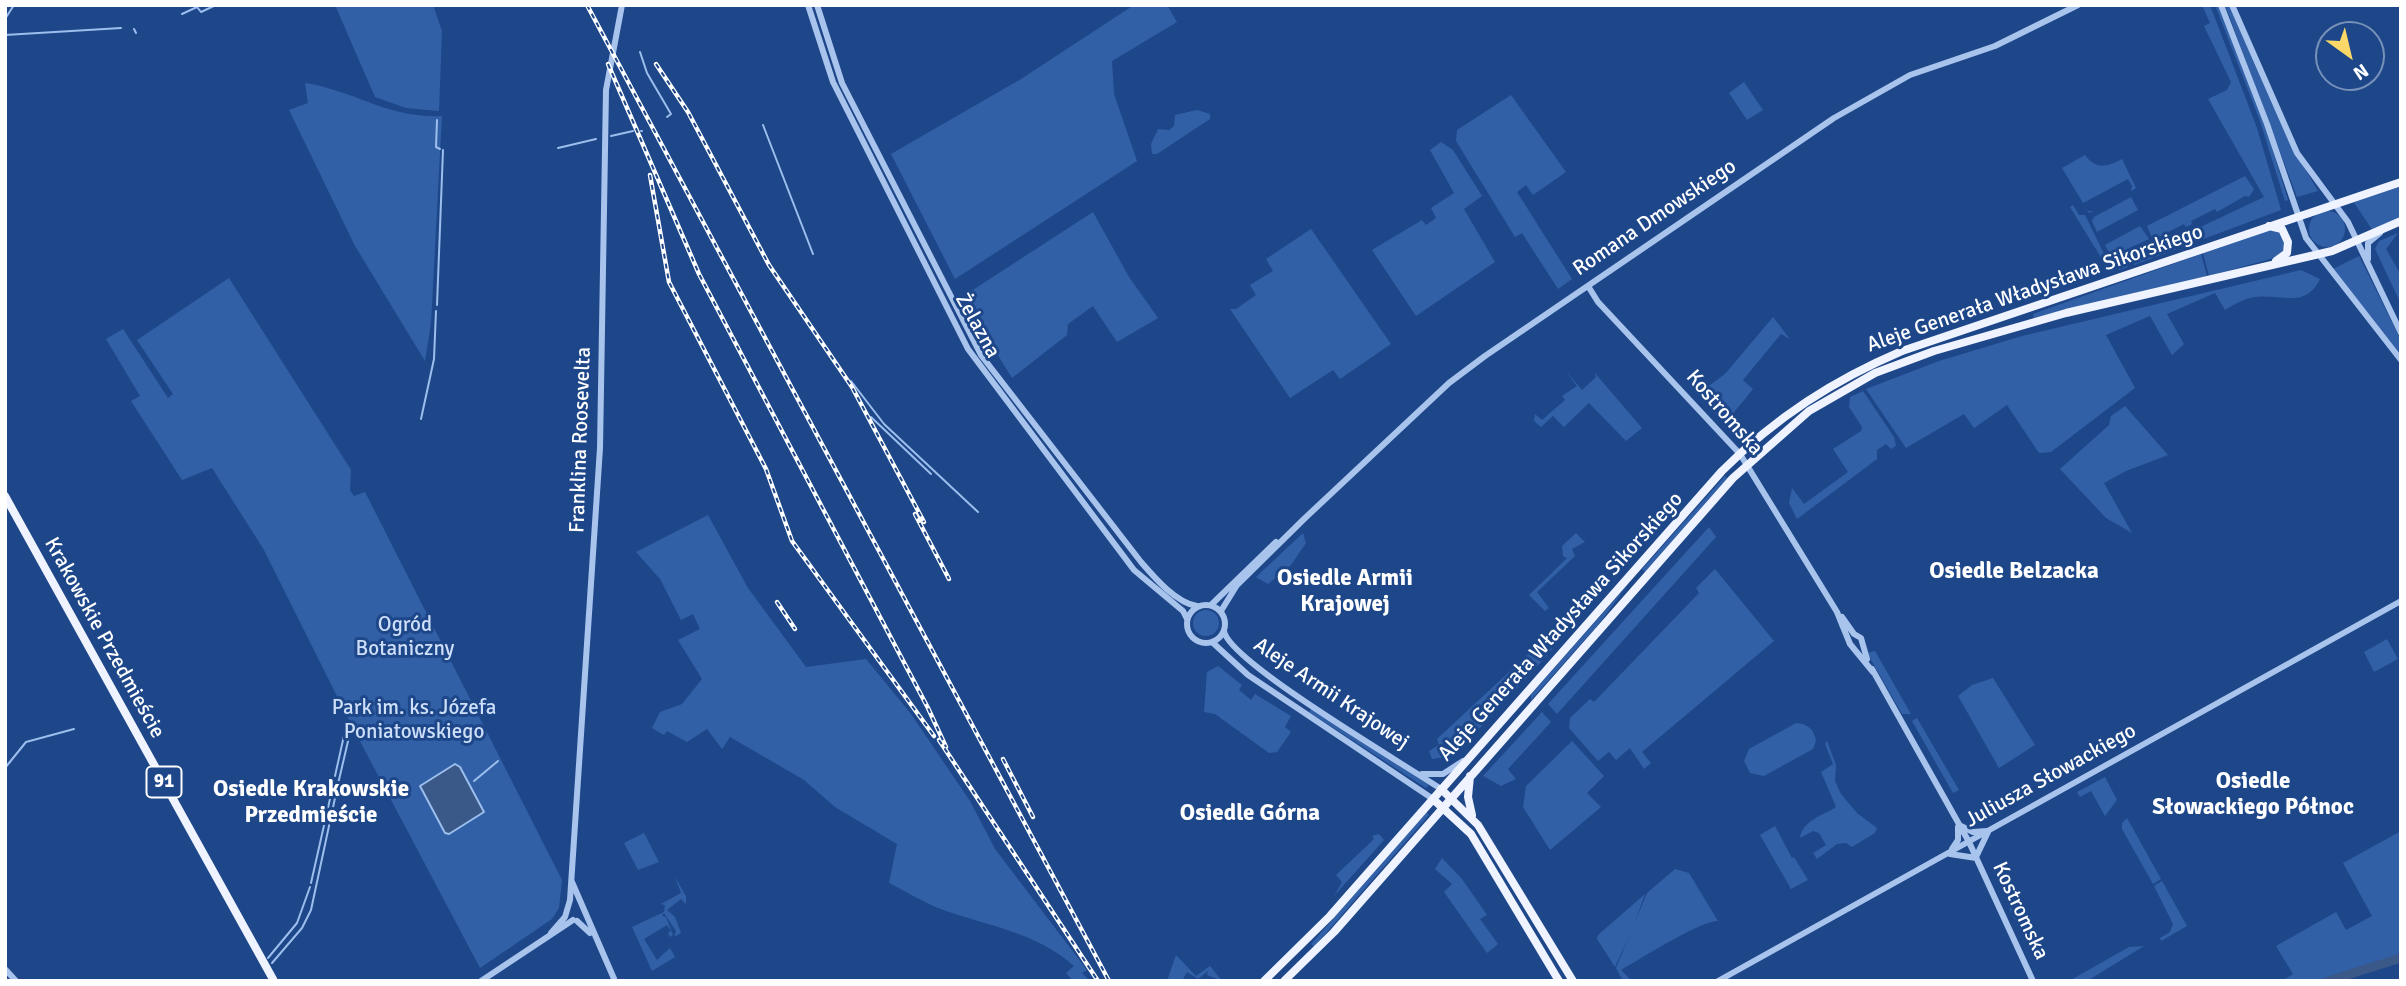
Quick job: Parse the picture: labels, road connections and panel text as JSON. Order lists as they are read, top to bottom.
{
  "streets": {
    "main road": [
      "Aleje Generała Władysława Sikorskiego",
      "Krakowskie Przedmieście",
      "Aleje Armii Krajowej",
      "91"
    ],
    "street": [
      "Romana Dmowskiego",
      "Żelazna",
      "Kostromska",
      "Franklina Roosevelta",
      "Juliusza Słowackiego"
    ]
  },
  "crossings": [
    ["Romana Dmowskiego", "Żelazna"],
    ["Romana Dmowskiego", "Kostromska"],
    ["Romana Dmowskiego", "Aleje Armii Krajowej"],
    ["Aleje Generała Władysława Sikorskiego", "Kostromska"],
    ["Aleje Generała Władysława Sikorskiego", "Aleje Armii Krajowej"],
    ["Żelazna", "Aleje Armii Krajowej"],
    ["Kostromska", "Juliusza Słowackiego"]
  ],
  "districts": [
    "Osiedle Belzacka",
    "Osiedle Armii Krajowej",
    "Osiedle Słowackiego Północ",
    "Osiedle Krakowskie Przedmieście",
    "Osiedle Górna"
  ],
  "parks": ["Ogród Botaniczny", "Park im. ks. Józefa Poniatowskiego"],
  "north": "bottom right"
}
